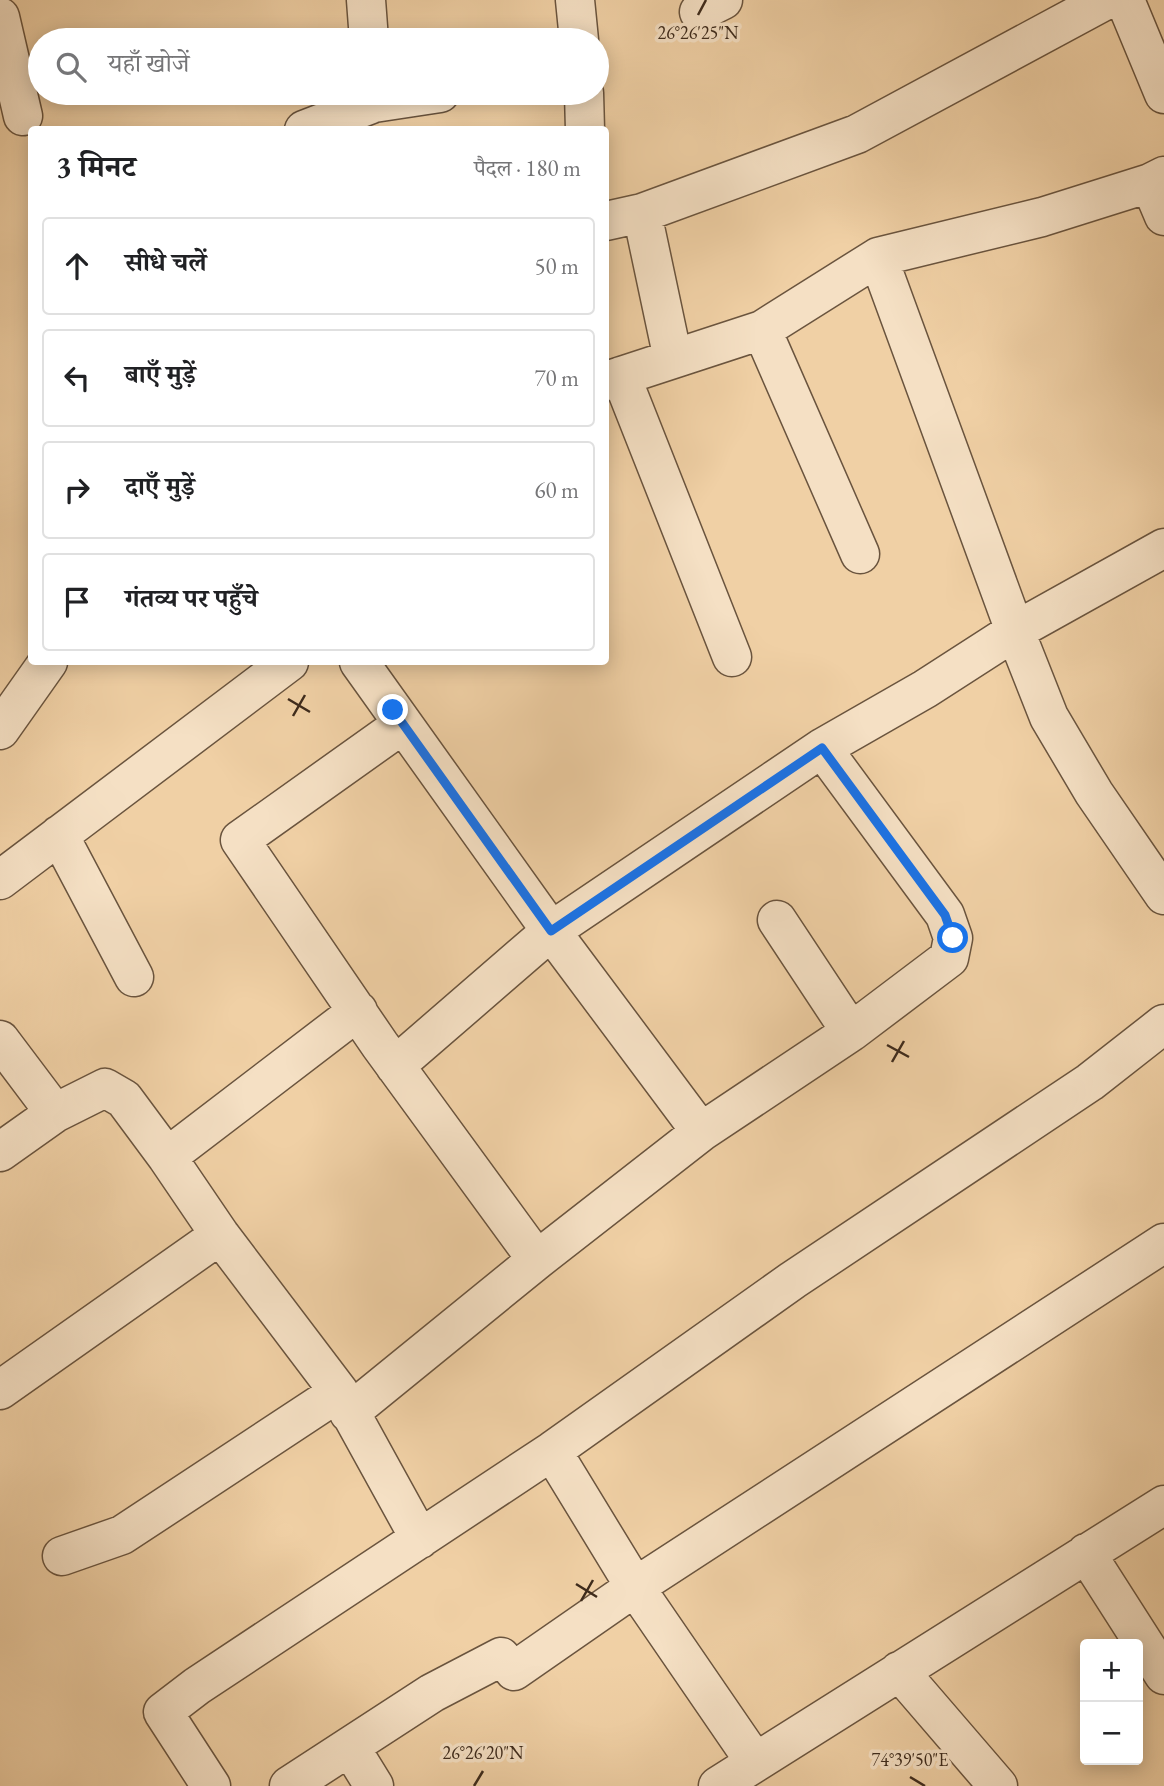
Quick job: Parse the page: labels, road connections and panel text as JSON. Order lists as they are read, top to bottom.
{
  "page": {
    "search": "यहाँ खोजें",
    "heading": ["3 मिनट", "पैदल · 180 m"],
    "list": [
      ["सीधे चलें", "50 m"],
      ["बाएँ मुड़ें", "70 m"],
      ["दाएँ मुड़ें", "60 m"],
      "गंतव्य पर पहुँचे"
    ],
    "map_buttons": ["+", "−"]
  },
  "coordinates": ["26°26'25\"N", "26°26'20\"N", "74°39'50\"E"]
}
